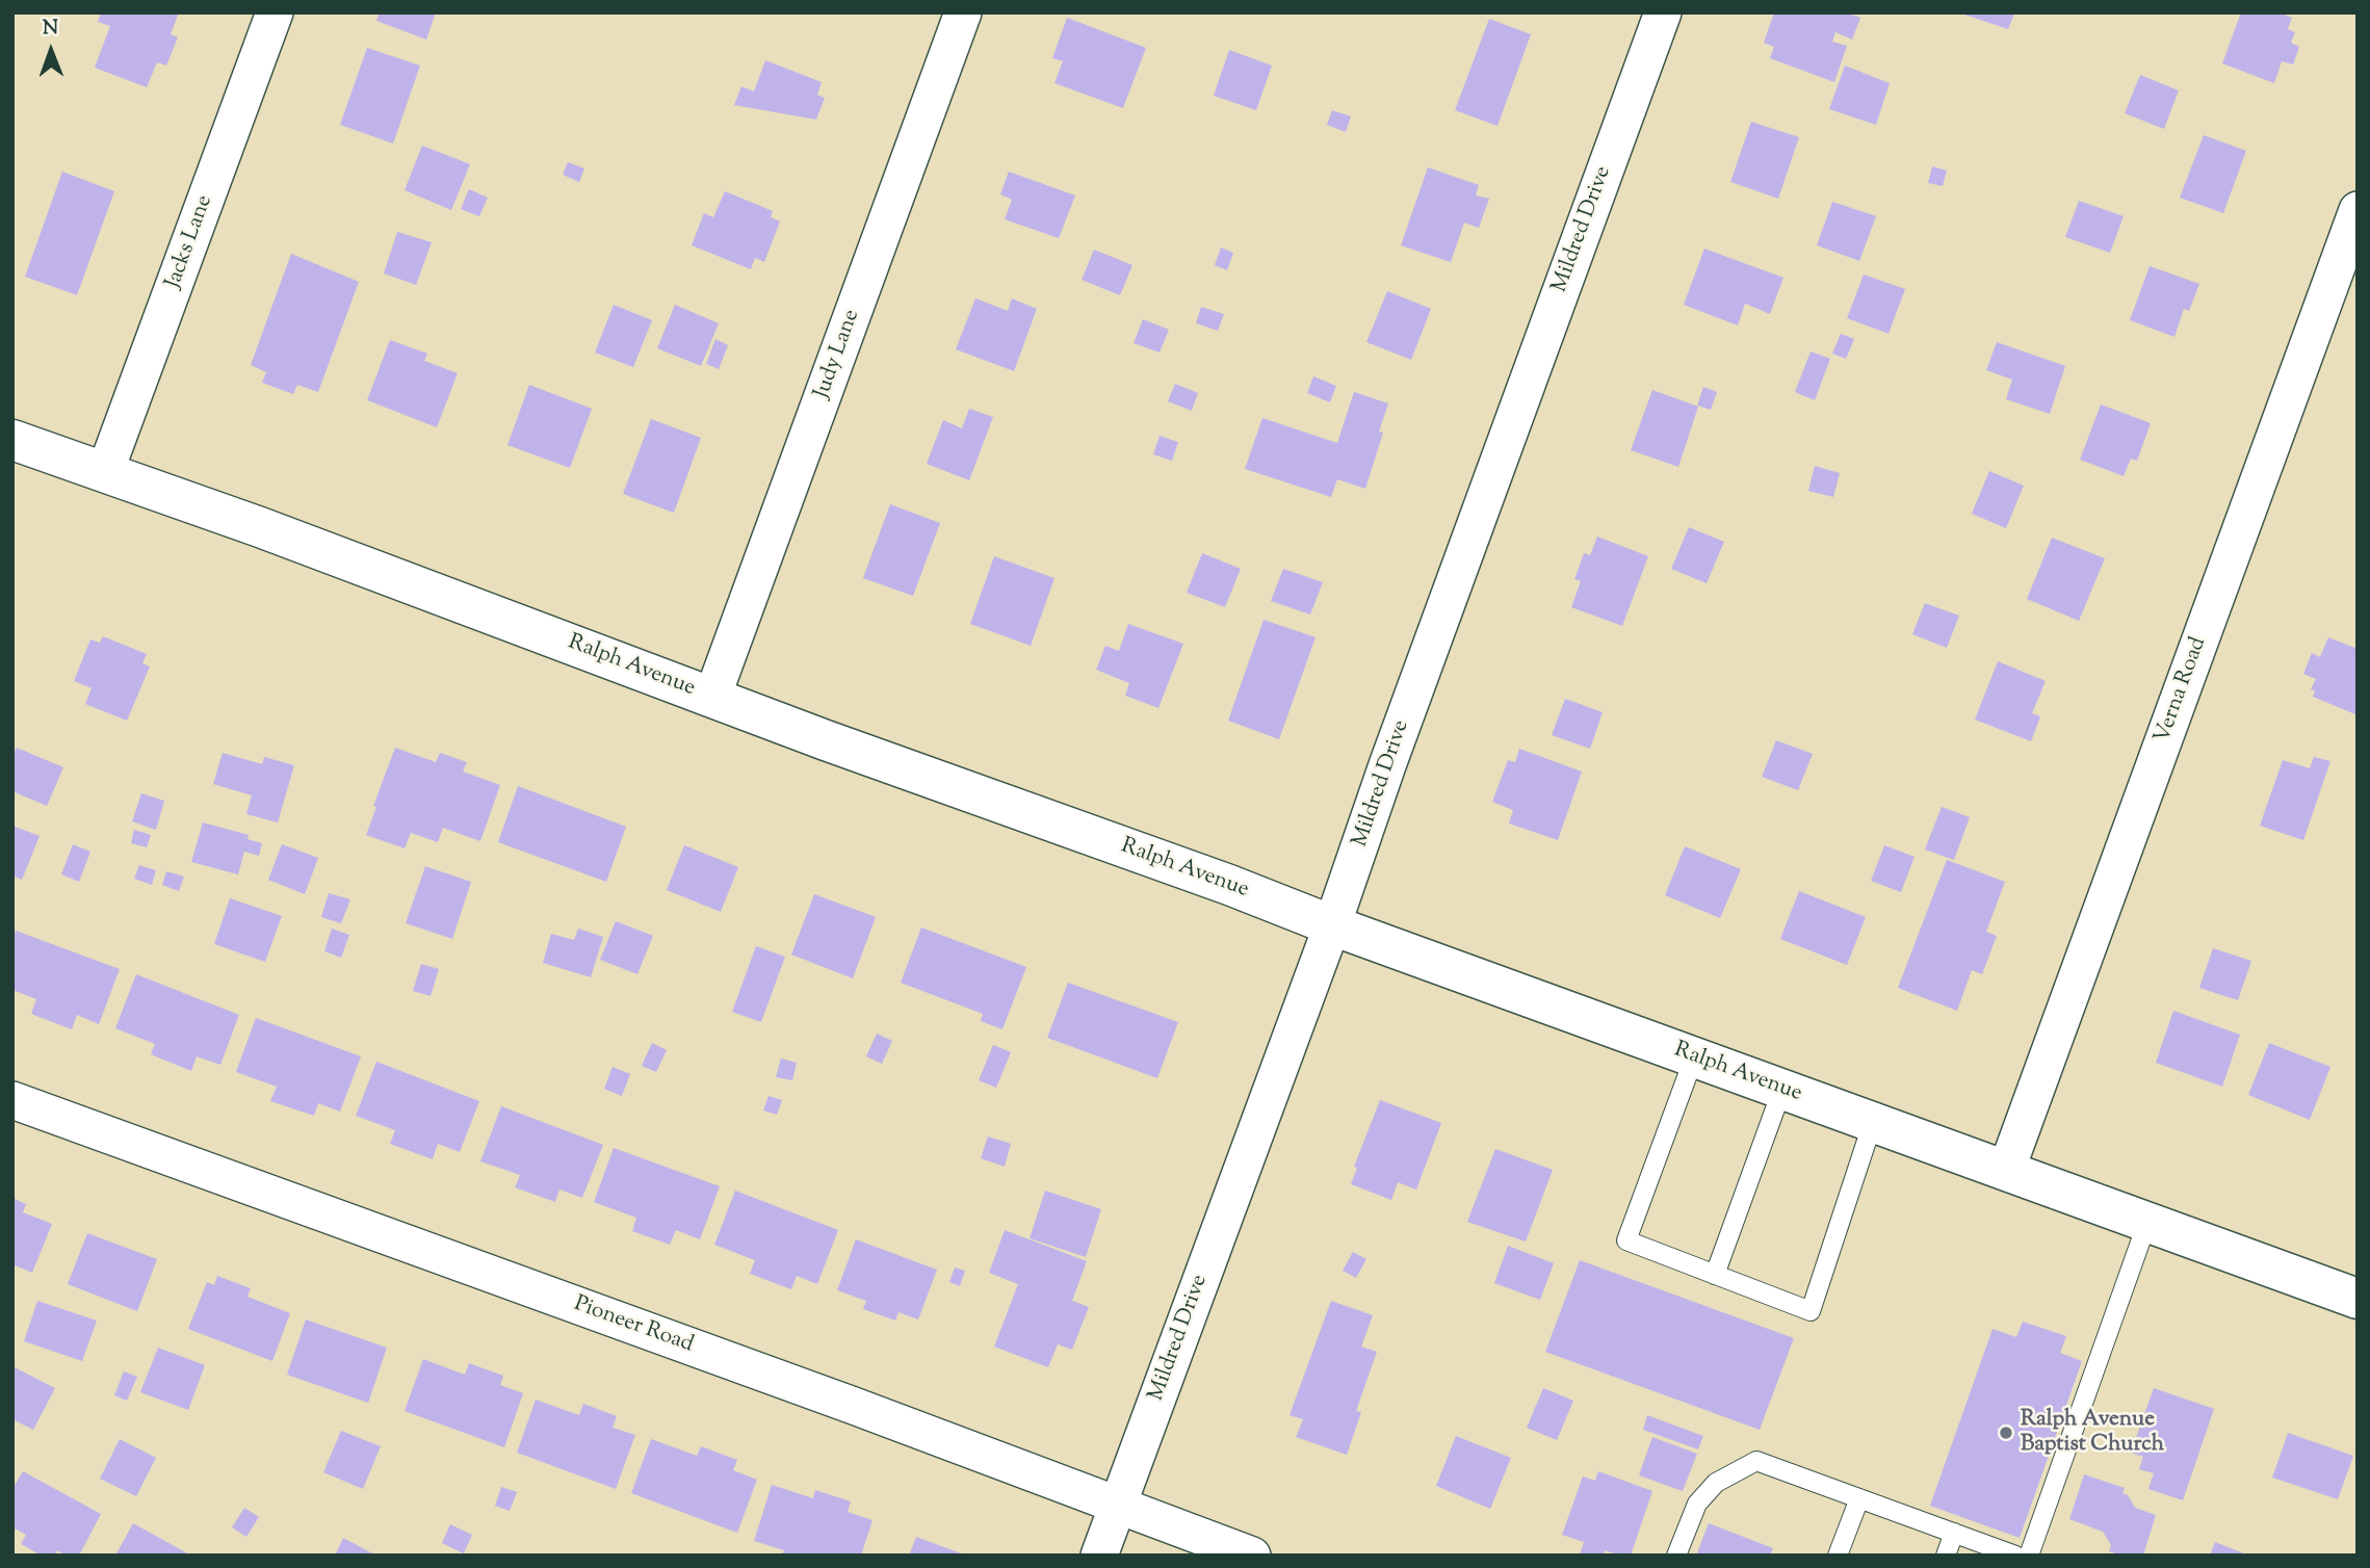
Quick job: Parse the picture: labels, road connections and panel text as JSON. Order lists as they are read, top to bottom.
{
  "streets": {
    "street": [
      "Mildred Drive",
      "Jacks Lane",
      "Judy Lane",
      "Ralph Avenue",
      "Verna Road",
      "Pioneer Road"
    ]
  },
  "crossings": [
    ["Mildred Drive", "Ralph Avenue"],
    ["Mildred Drive", "Pioneer Road"],
    ["Jacks Lane", "Ralph Avenue"],
    ["Judy Lane", "Ralph Avenue"],
    ["Ralph Avenue", "Verna Road"]
  ],
  "places": ["Ralph Avenue Baptist Church"],
  "north": "top"
}
